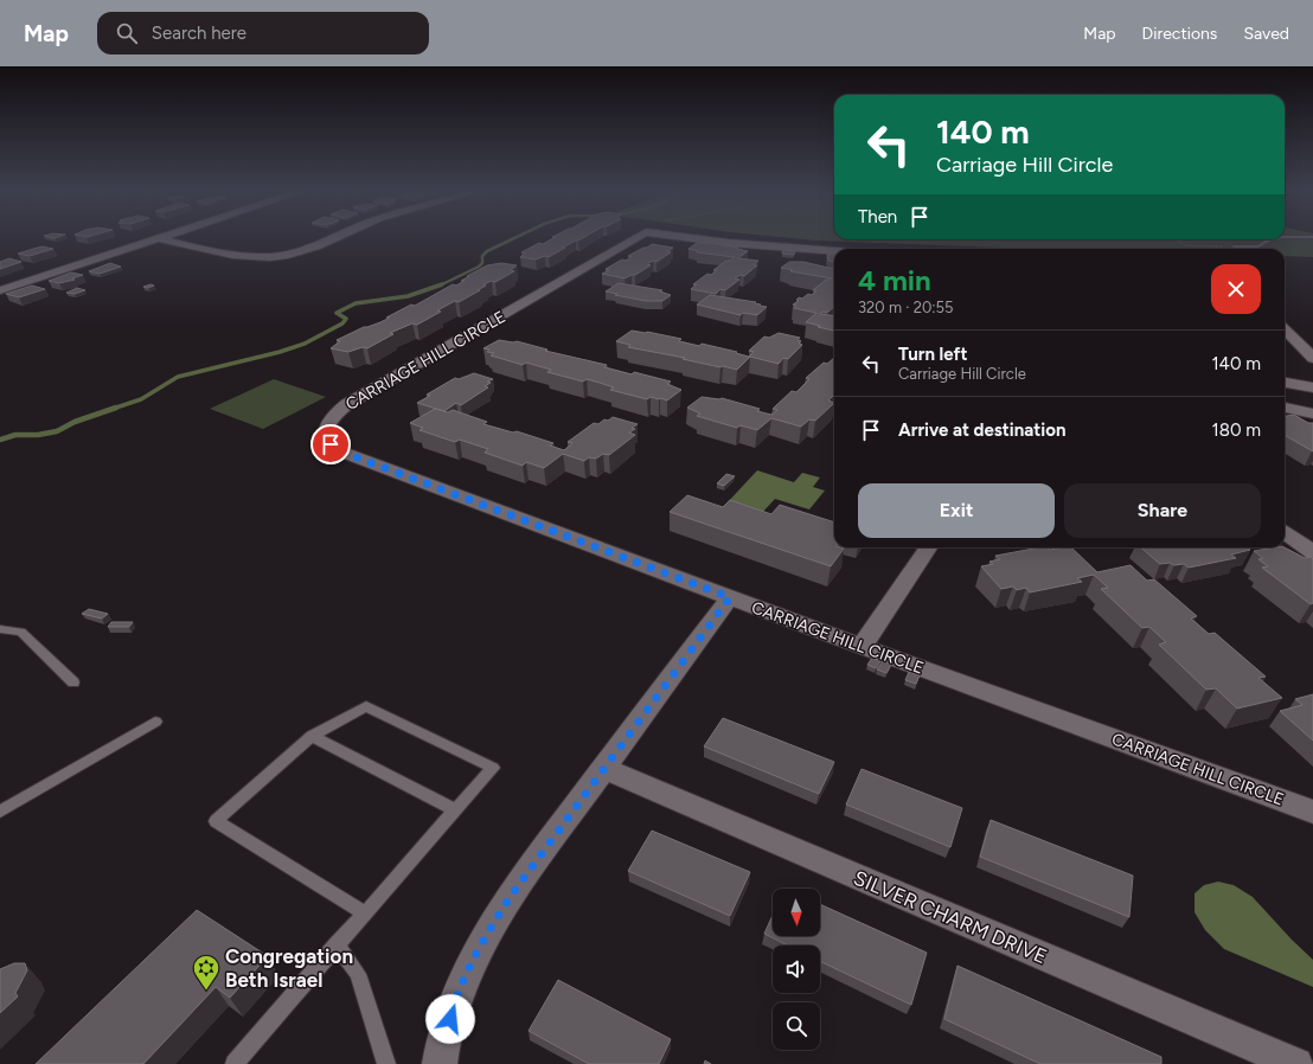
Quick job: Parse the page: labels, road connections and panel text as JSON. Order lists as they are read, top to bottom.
{
  "streets": {
    "street": ["CARRIAGE HILL CIRCLE", "SILVER CHARM DRIVE"]
  },
  "places": {
    "synagogue": ["Congregation Beth Israel"]
  },
  "north": "bottom",
  "page": {
    "header": "Map",
    "search": "Search here",
    "nav": ["Map", "Directions", "Saved"],
    "turn": ["140 m", "Carriage Hill Circle"],
    "then": "Then",
    "heading": ["4 min", "320 m · 20:55"],
    "list": [
      {
        "name": "Turn left",
        "note": "Carriage Hill Circle",
        "value": "140 m"
      },
      {
        "name": "Arrive at destination",
        "value": "180 m"
      }
    ],
    "buttons": ["Exit", "Share"]
  }
}
